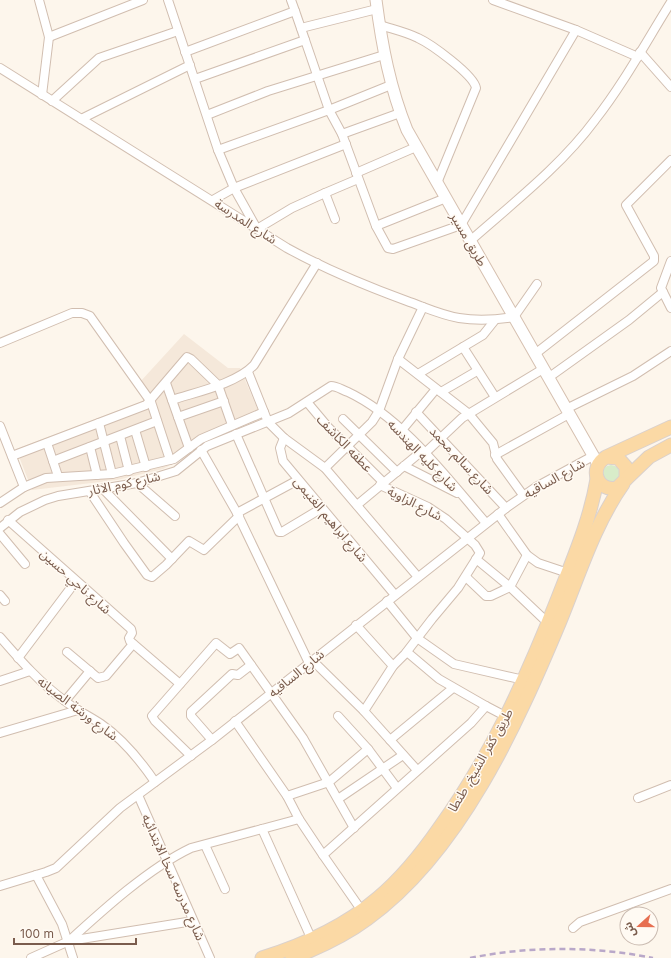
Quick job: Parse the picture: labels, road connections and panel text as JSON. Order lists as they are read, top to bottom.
{
  "streets": {
    "main road": ["طريق كفر الشيخ, طنطا"],
    "street": [
      "شارع المدرسة",
      "طريق مسير",
      "عطفه الكاشف",
      "شارع كليه الهندسه",
      "شارع سالم محمد",
      "شارع الساقيه",
      "شارع كوم الاثار",
      "شارع الزاوية",
      "شارع ابراهيم الغنيمى",
      "شارع ناجي حسين",
      "شارع ورشة الصيانه",
      "شارع مدرسه سخا الابتدائيه"
    ]
  },
  "crossings": [
    ["شارع المدرسة", "طريق مسير"],
    ["طريق مسير", "شارع الساقيه"],
    ["طريق مسير", "طريق كفر الشيخ, طنطا"],
    ["عطفه الكاشف", "شارع كليه الهندسه"],
    ["عطفه الكاشف", "شارع الزاوية"],
    ["شارع كليه الهندسه", "شارع الساقيه"],
    ["شارع كليه الهندسه", "شارع كوم الاثار"],
    ["شارع سالم محمد", "شارع الساقيه"],
    ["شارع الساقيه", "شارع الزاوية"],
    ["شارع الساقيه", "شارع ابراهيم الغنيمى"],
    ["شارع الساقيه", "شارع ورشة الصيانه"],
    ["شارع الساقيه", "طريق كفر الشيخ, طنطا"],
    ["شارع الساقيه", "شارع مدرسه سخا الابتدائيه"],
    ["شارع كوم الاثار", "شارع ناجي حسين"]
  ],
  "scale_bar": "100 m",
  "north": "left"
}
